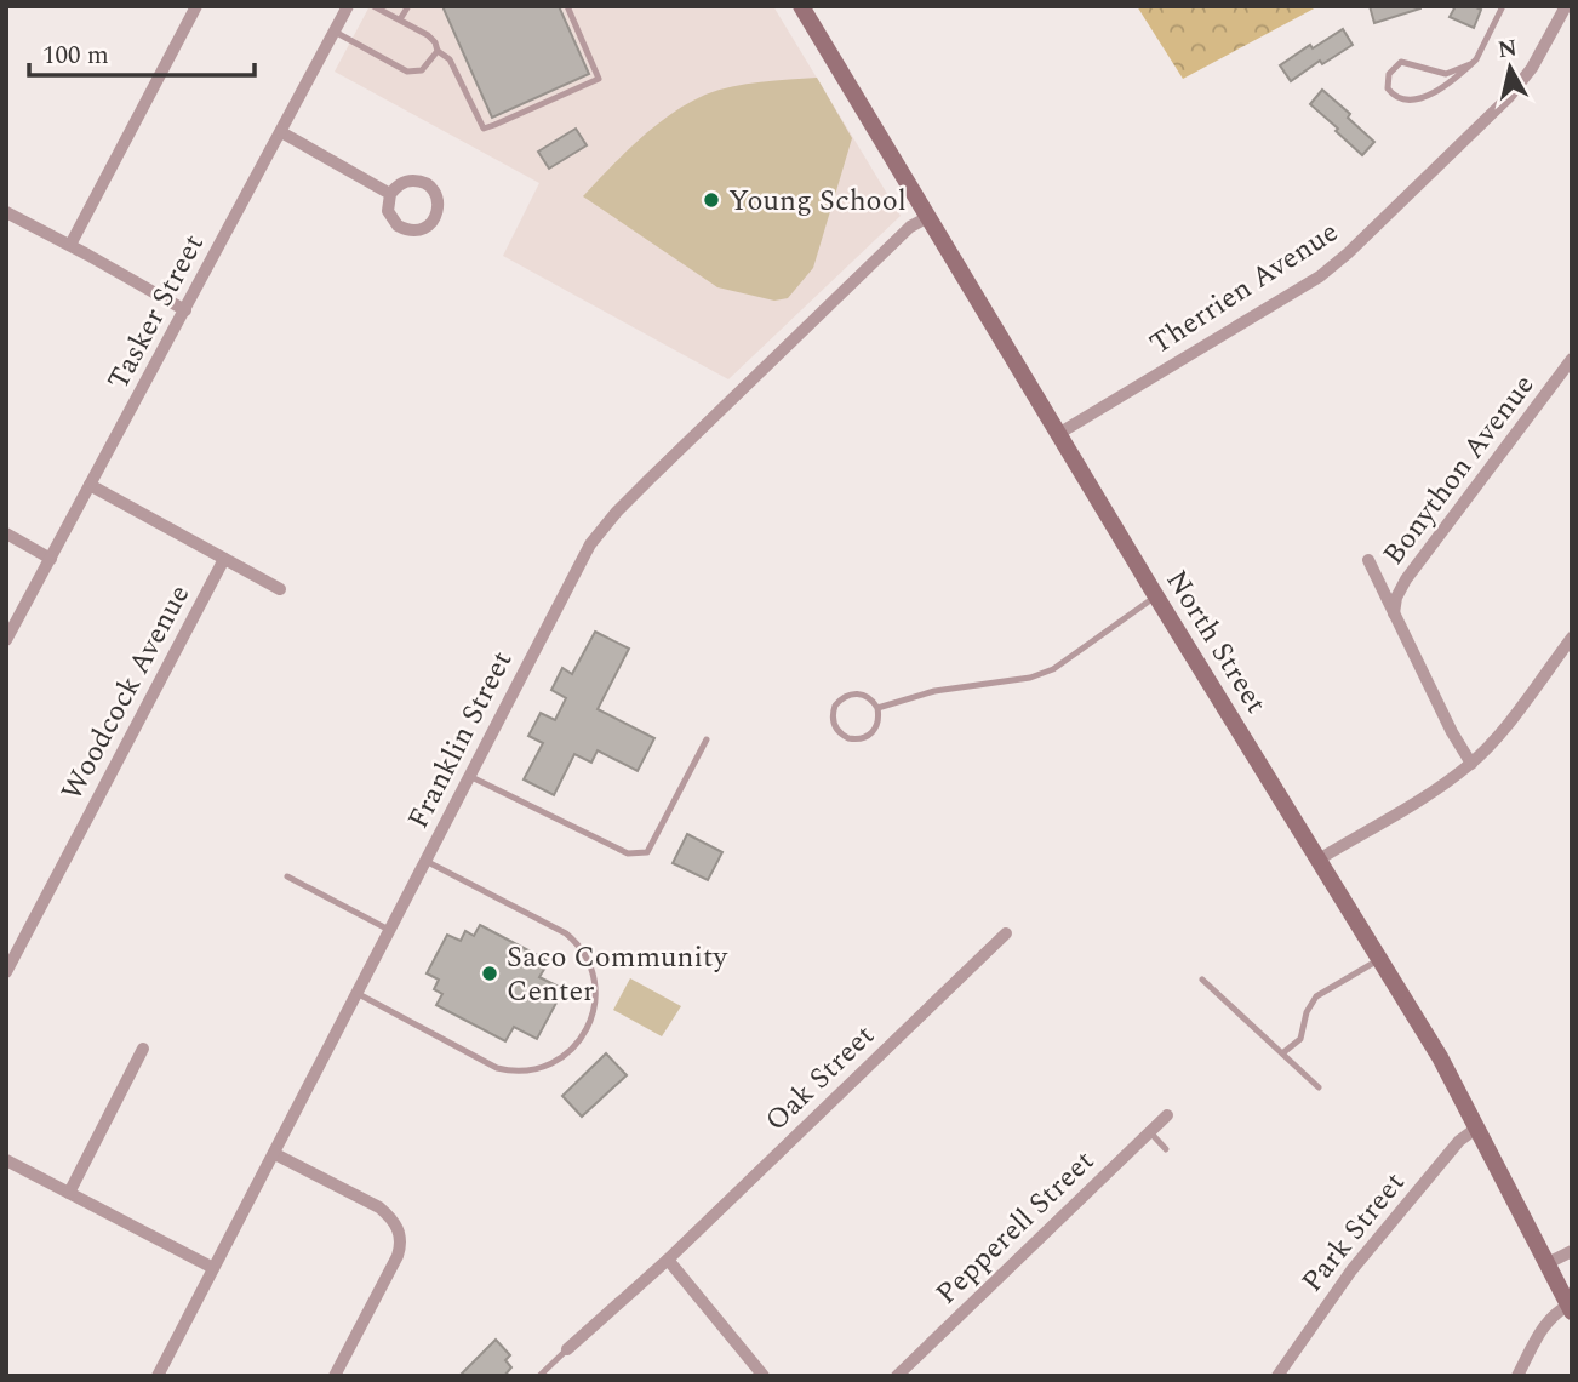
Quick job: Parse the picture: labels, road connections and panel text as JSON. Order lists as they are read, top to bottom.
{
  "streets": {
    "main road": ["North Street"],
    "street": [
      "Therrien Avenue",
      "Tasker Street",
      "Bonython Avenue",
      "Woodcock Avenue",
      "Franklin Street",
      "Oak Street",
      "Pepperell Street",
      "Park Street"
    ]
  },
  "crossings": [
    ["Therrien Avenue", "North Street"],
    ["North Street", "Franklin Street"],
    ["North Street", "Park Street"]
  ],
  "places": ["Young School", "Saco Community Center"],
  "scale_bar": "100 m",
  "north": "top"
}
